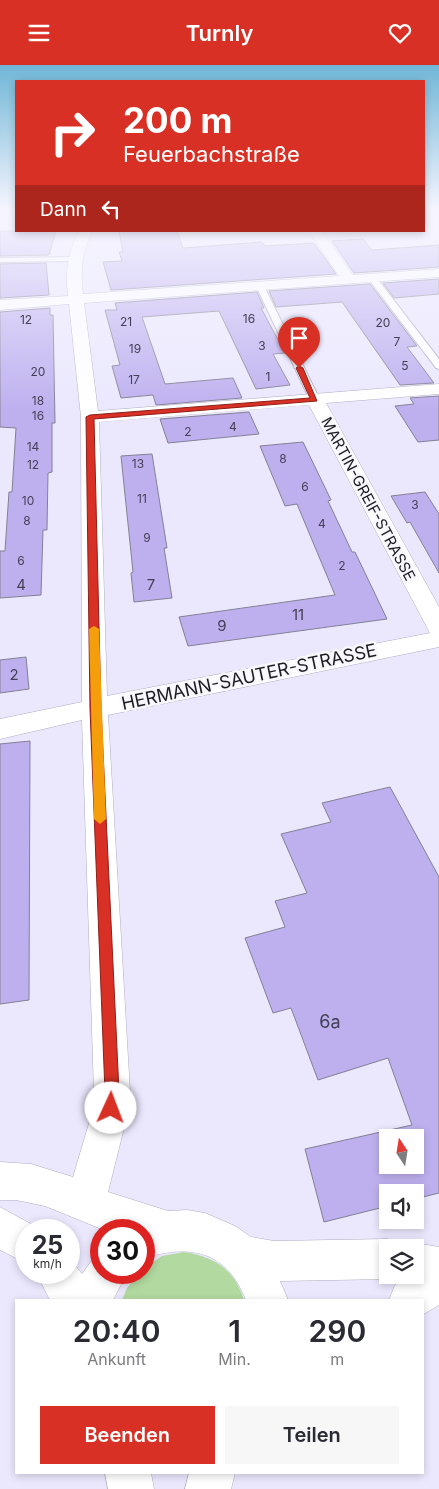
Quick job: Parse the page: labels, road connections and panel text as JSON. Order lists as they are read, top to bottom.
{
  "streets": {
    "street": ["MARTIN-GREIF-STRASSE", "HERMANN-SAUTER-STRASSE"]
  },
  "house_numbers": [
    "16",
    "12",
    "21",
    "20",
    "7",
    "3",
    "19",
    "5",
    "20",
    "1",
    "17",
    "18",
    "16",
    "4",
    "2",
    "14",
    "8",
    "13",
    "12",
    "6",
    "11",
    "10",
    "3",
    "8",
    "4",
    "9",
    "6",
    "2",
    "4",
    "7",
    "11",
    "9",
    "2",
    "6a"
  ],
  "north": "top",
  "page": {
    "header": "Turnly",
    "turn": ["200 m", "Feuerbachstraße"],
    "then": "Dann",
    "speed": "25 km/h",
    "limit": "30",
    "eta": [
      "20:40",
      "Ankunft",
      "1",
      "Min.",
      "290",
      "m"
    ],
    "buttons": ["Beenden", "Teilen"]
  }
}
